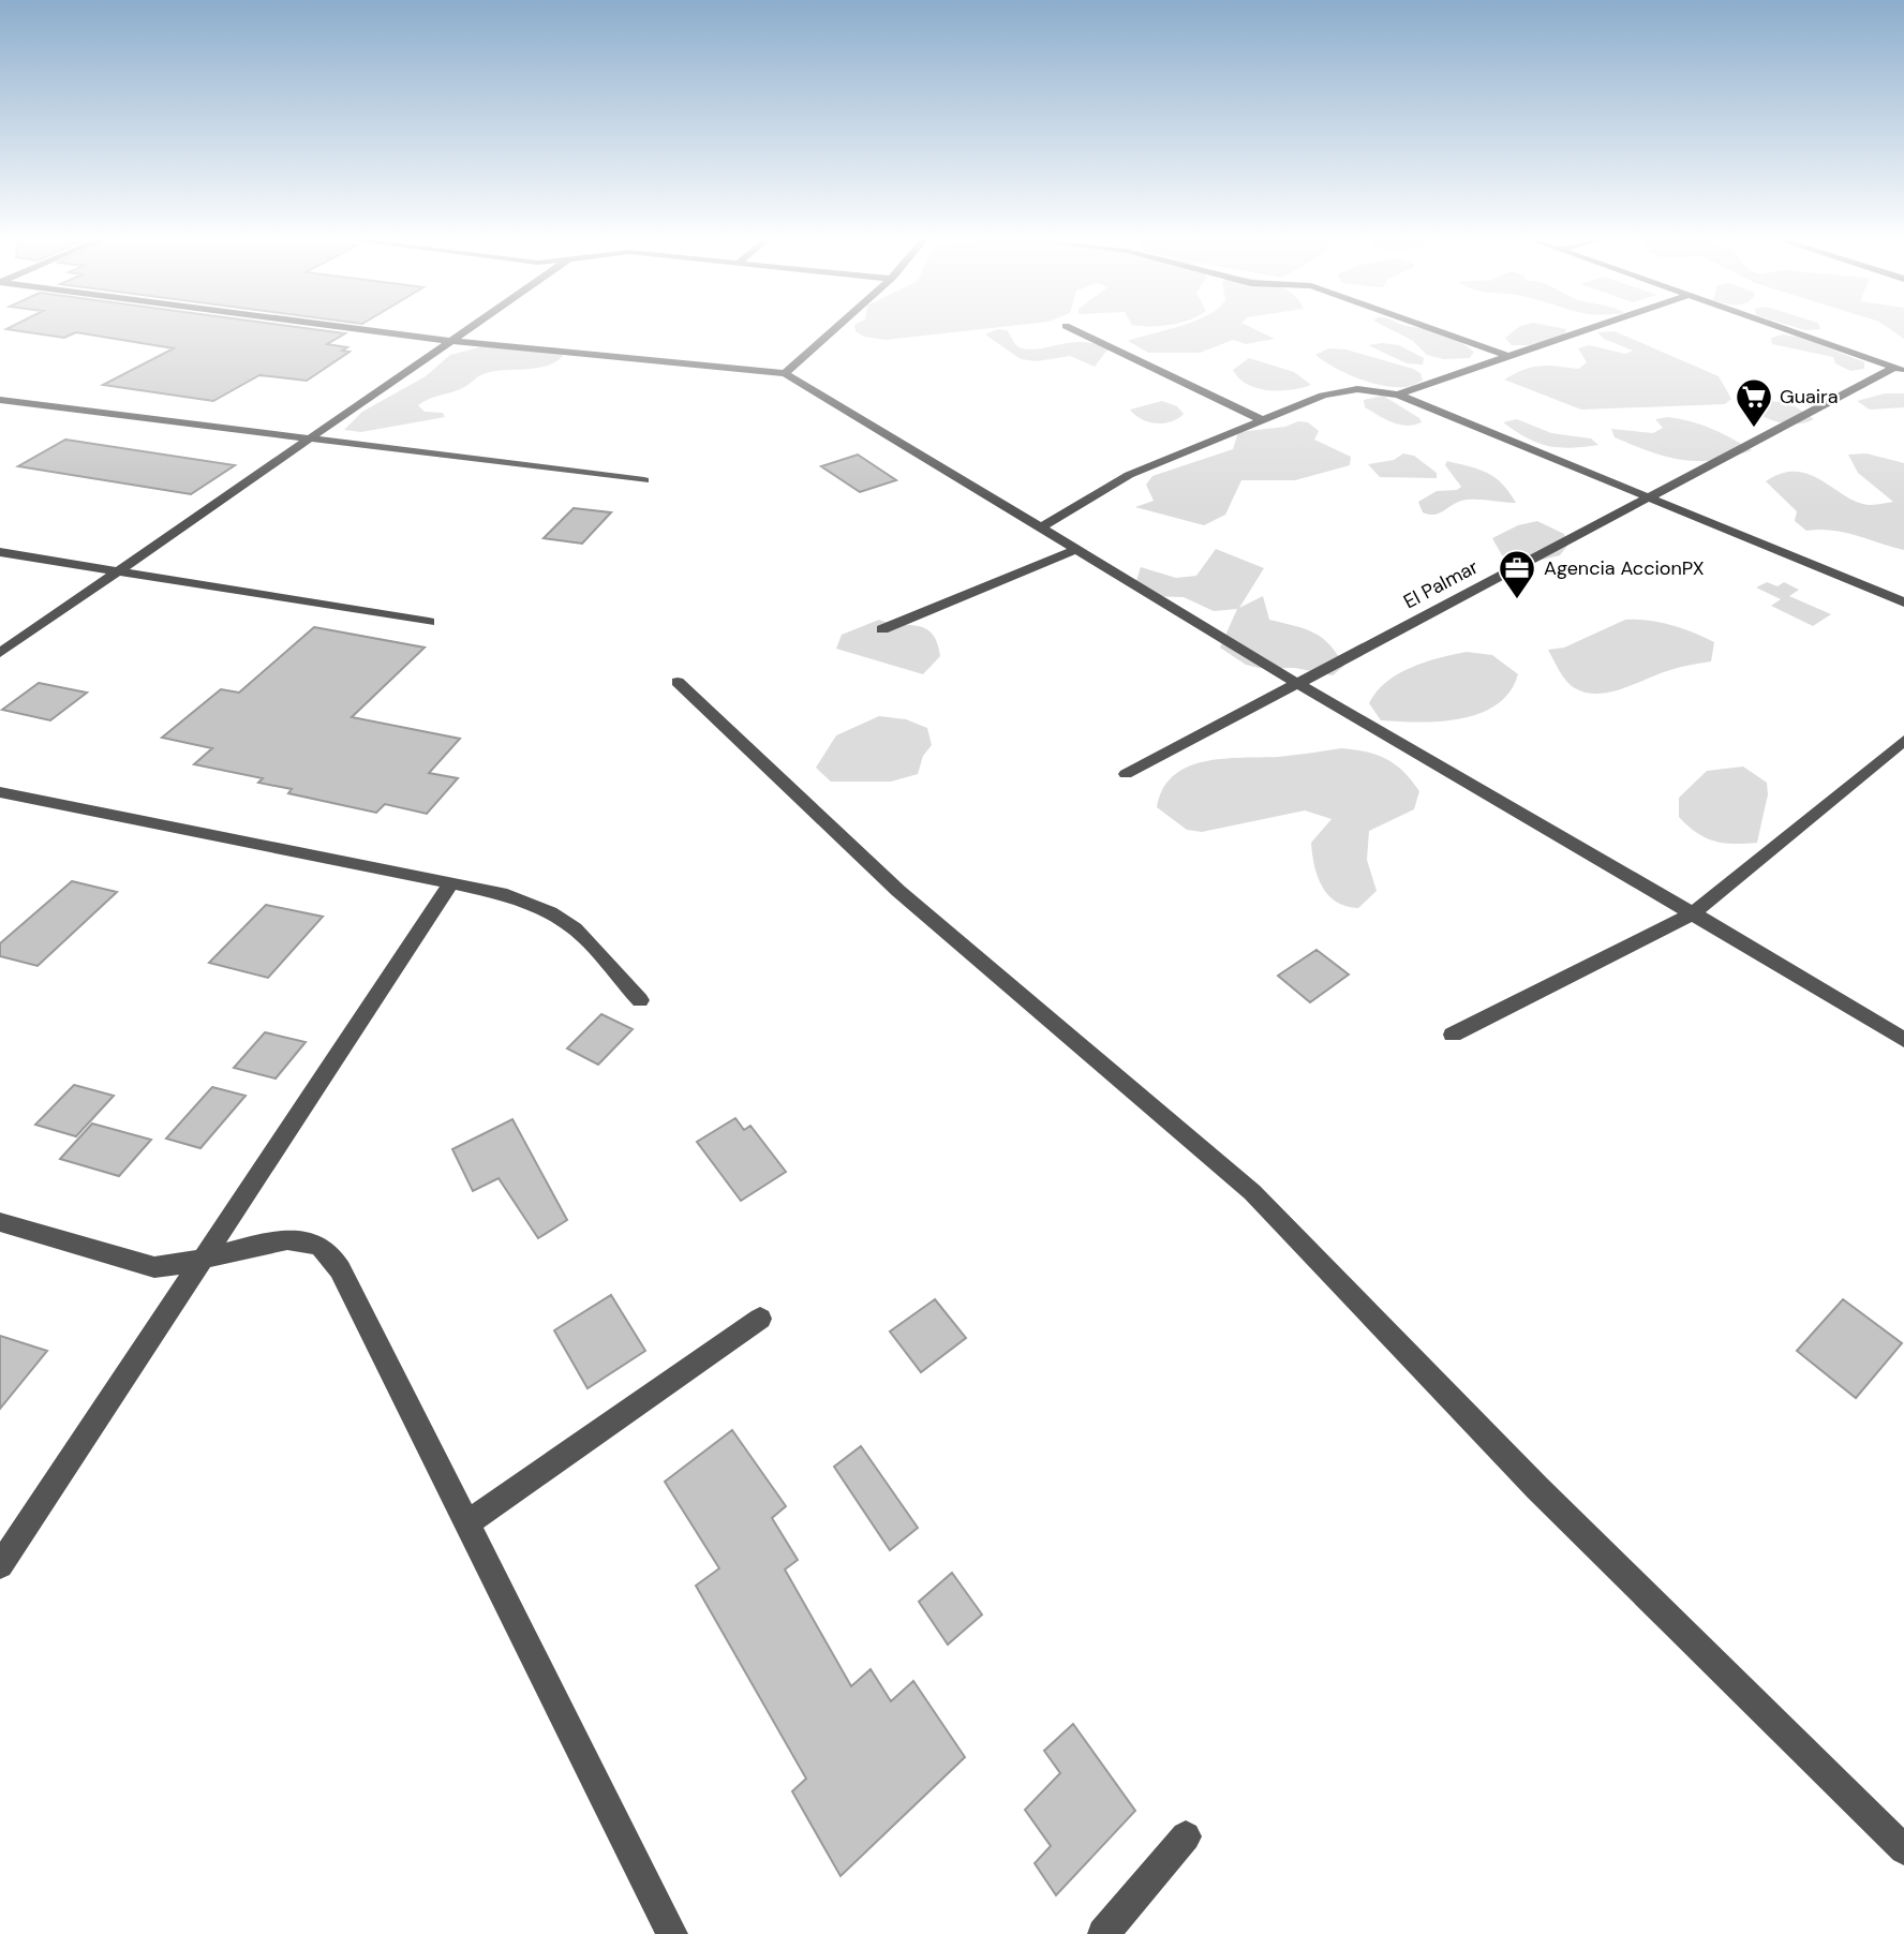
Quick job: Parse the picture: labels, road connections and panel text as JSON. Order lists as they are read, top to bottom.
{
  "streets": {
    "street": ["El Palmar"]
  },
  "places": {
    "supermarket": ["Guaira"],
    "office": ["Agencia AccionPX"]
  }
}
